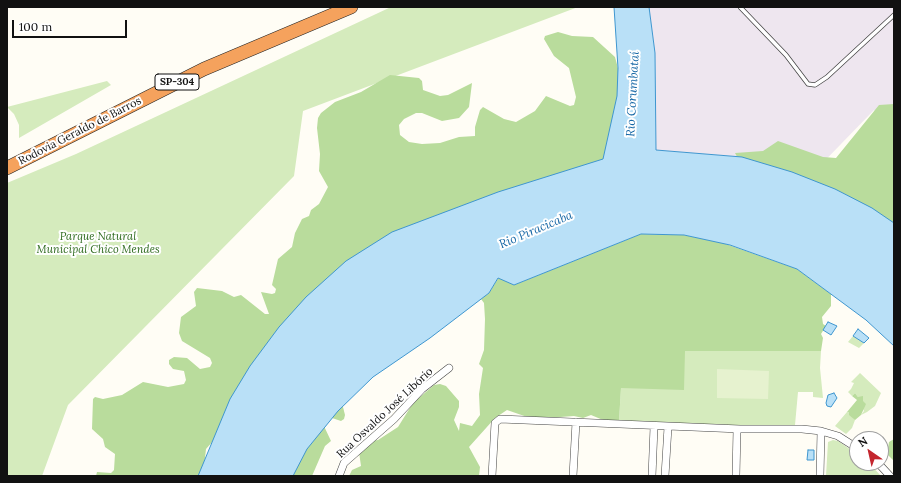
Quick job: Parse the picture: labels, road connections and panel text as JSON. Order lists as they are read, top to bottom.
{
  "streets": {
    "highway": ["SP-304", "Rodovia Geraldo de Barros"],
    "street": ["Rua Osvaldo José Libório"]
  },
  "water": ["Rio Corumbataí", "Rio Piracicaba"],
  "parks": ["Parque Natural Municipal Chico Mendes"],
  "scale_bar": "100 m",
  "north": "top left"
}
